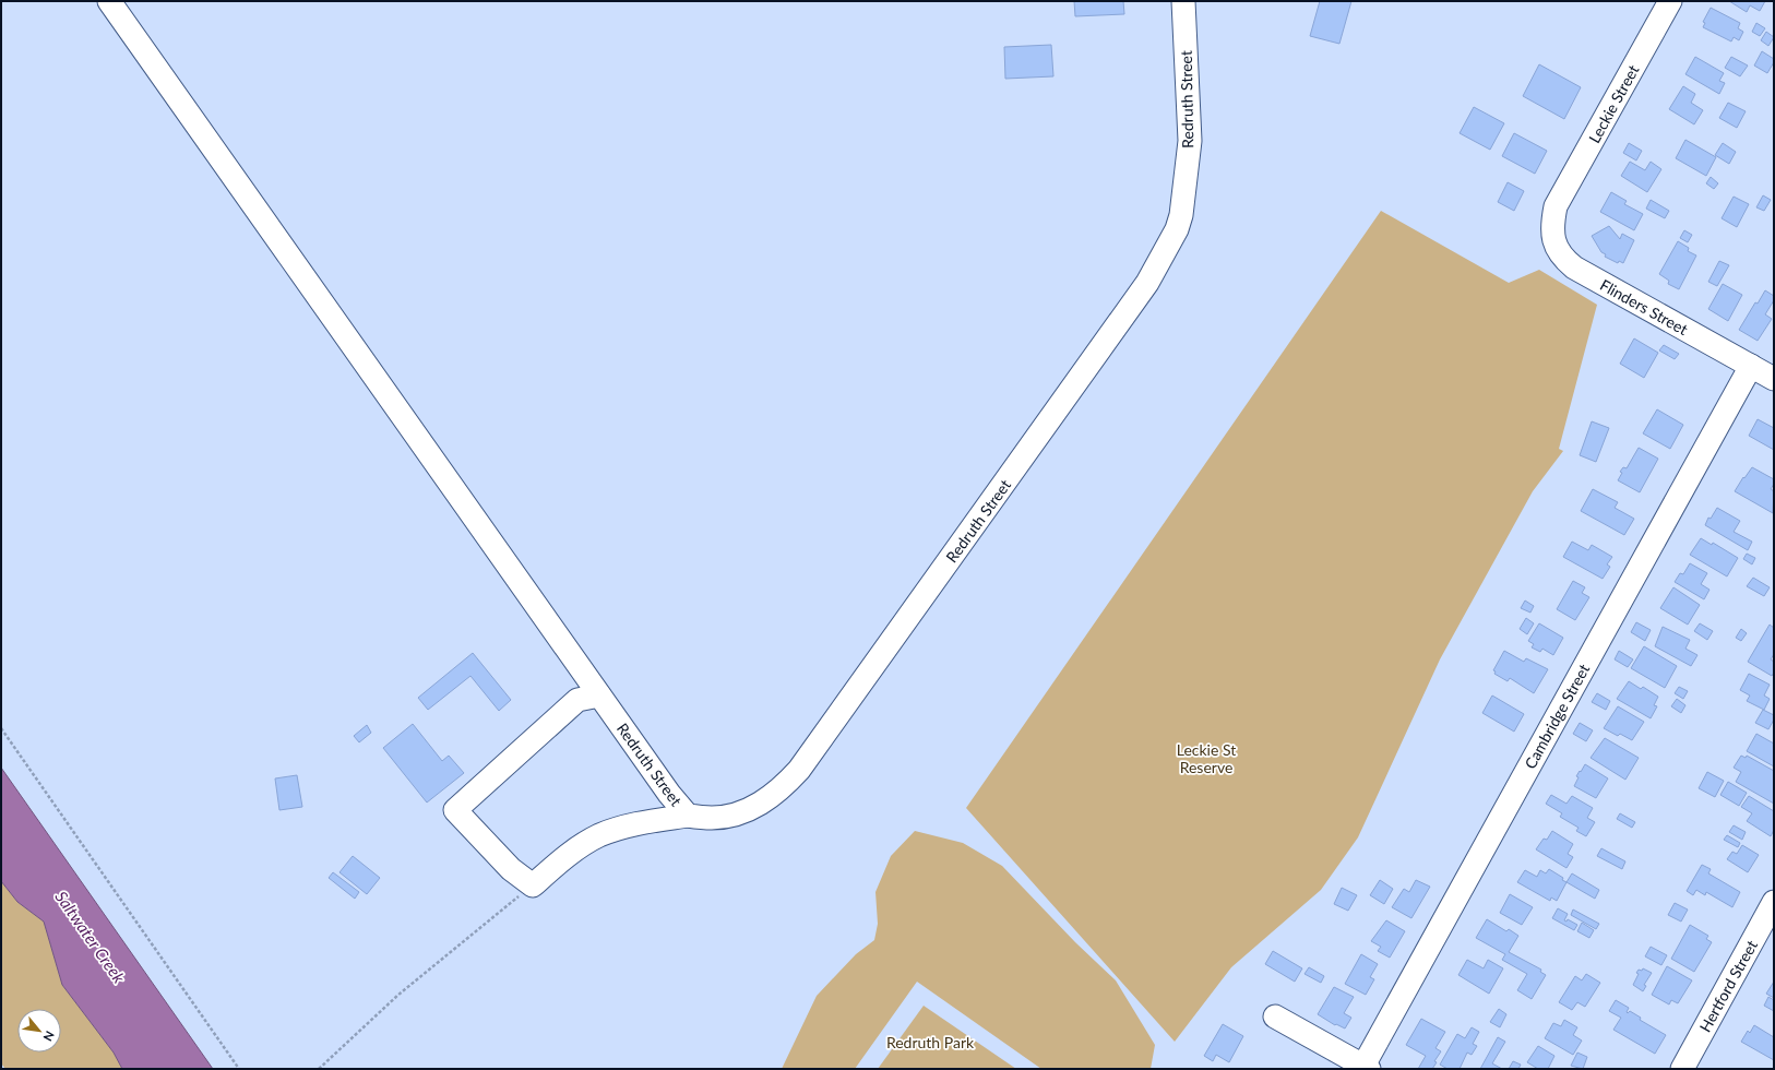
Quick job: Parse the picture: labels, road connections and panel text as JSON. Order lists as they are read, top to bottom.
{
  "streets": {
    "street": [
      "Redruth Street",
      "Leckie Street",
      "Flinders Street",
      "Cambridge Street",
      "Hertford Street"
    ]
  },
  "crossings": [
    ["Leckie Street", "Flinders Street"],
    ["Flinders Street", "Cambridge Street"]
  ],
  "water": ["Saltwater Creek"],
  "parks": ["Leckie St Reserve", "Redruth Park"],
  "north": "bottom right"
}
